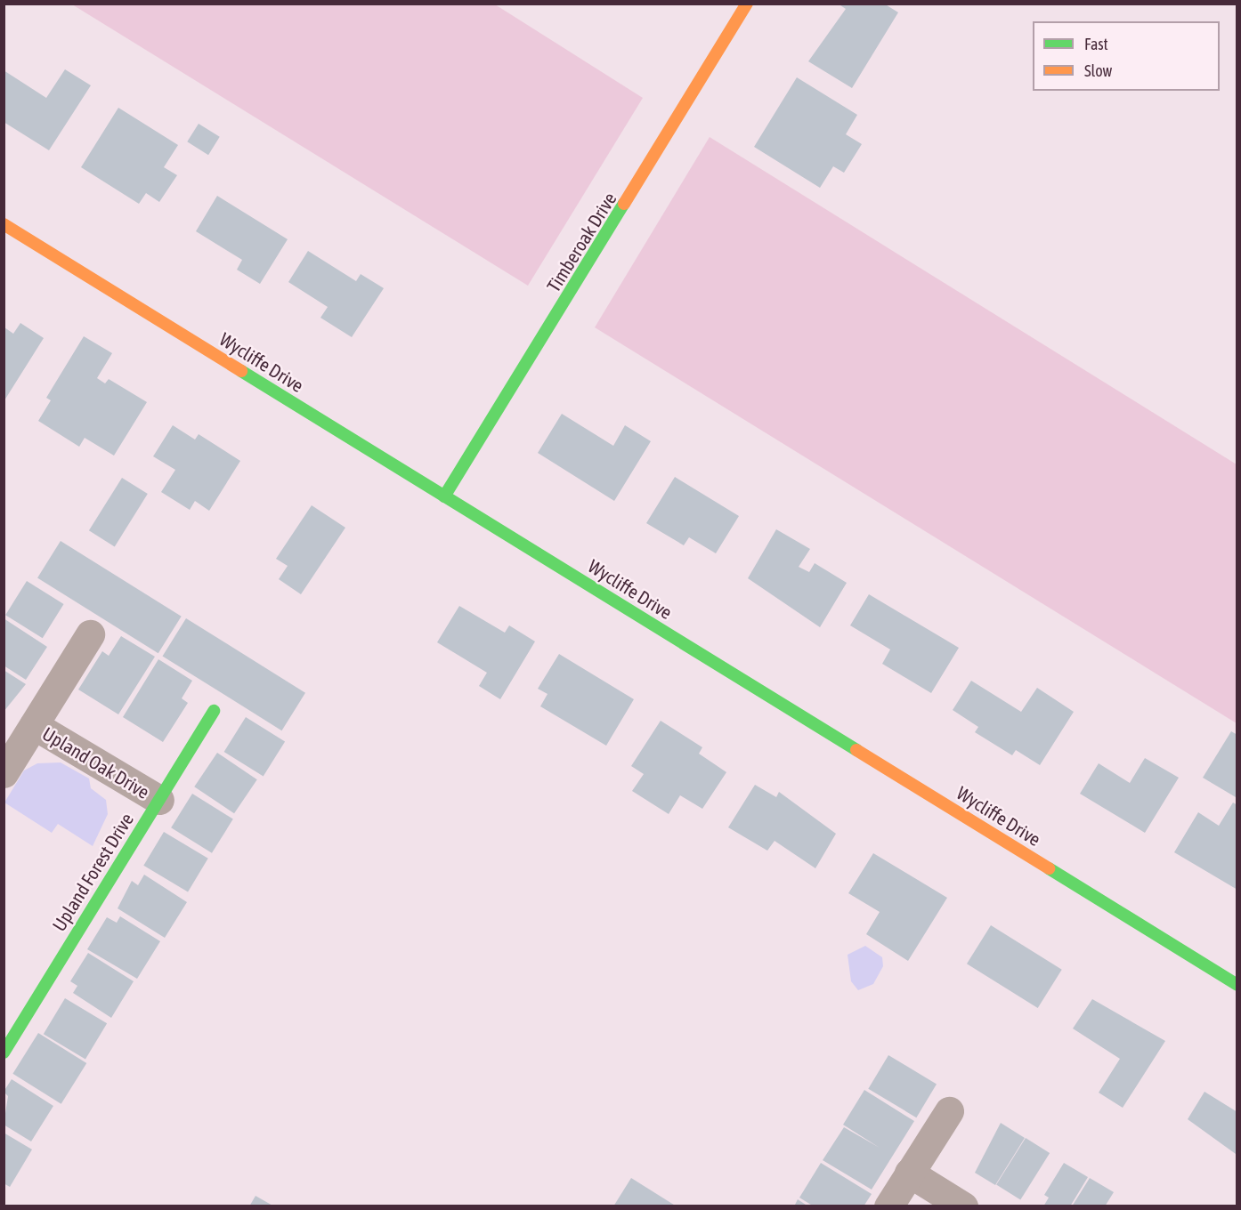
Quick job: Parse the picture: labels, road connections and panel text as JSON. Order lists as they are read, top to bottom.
{
  "streets": {
    "street": [
      "Timberoak Drive",
      "Wycliffe Drive",
      "Upland Oak Drive",
      "Upland Forest Drive"
    ]
  },
  "crossings": [
    ["Timberoak Drive", "Wycliffe Drive"],
    ["Upland Oak Drive", "Upland Forest Drive"]
  ],
  "legend": ["Fast", "Slow"]
}
